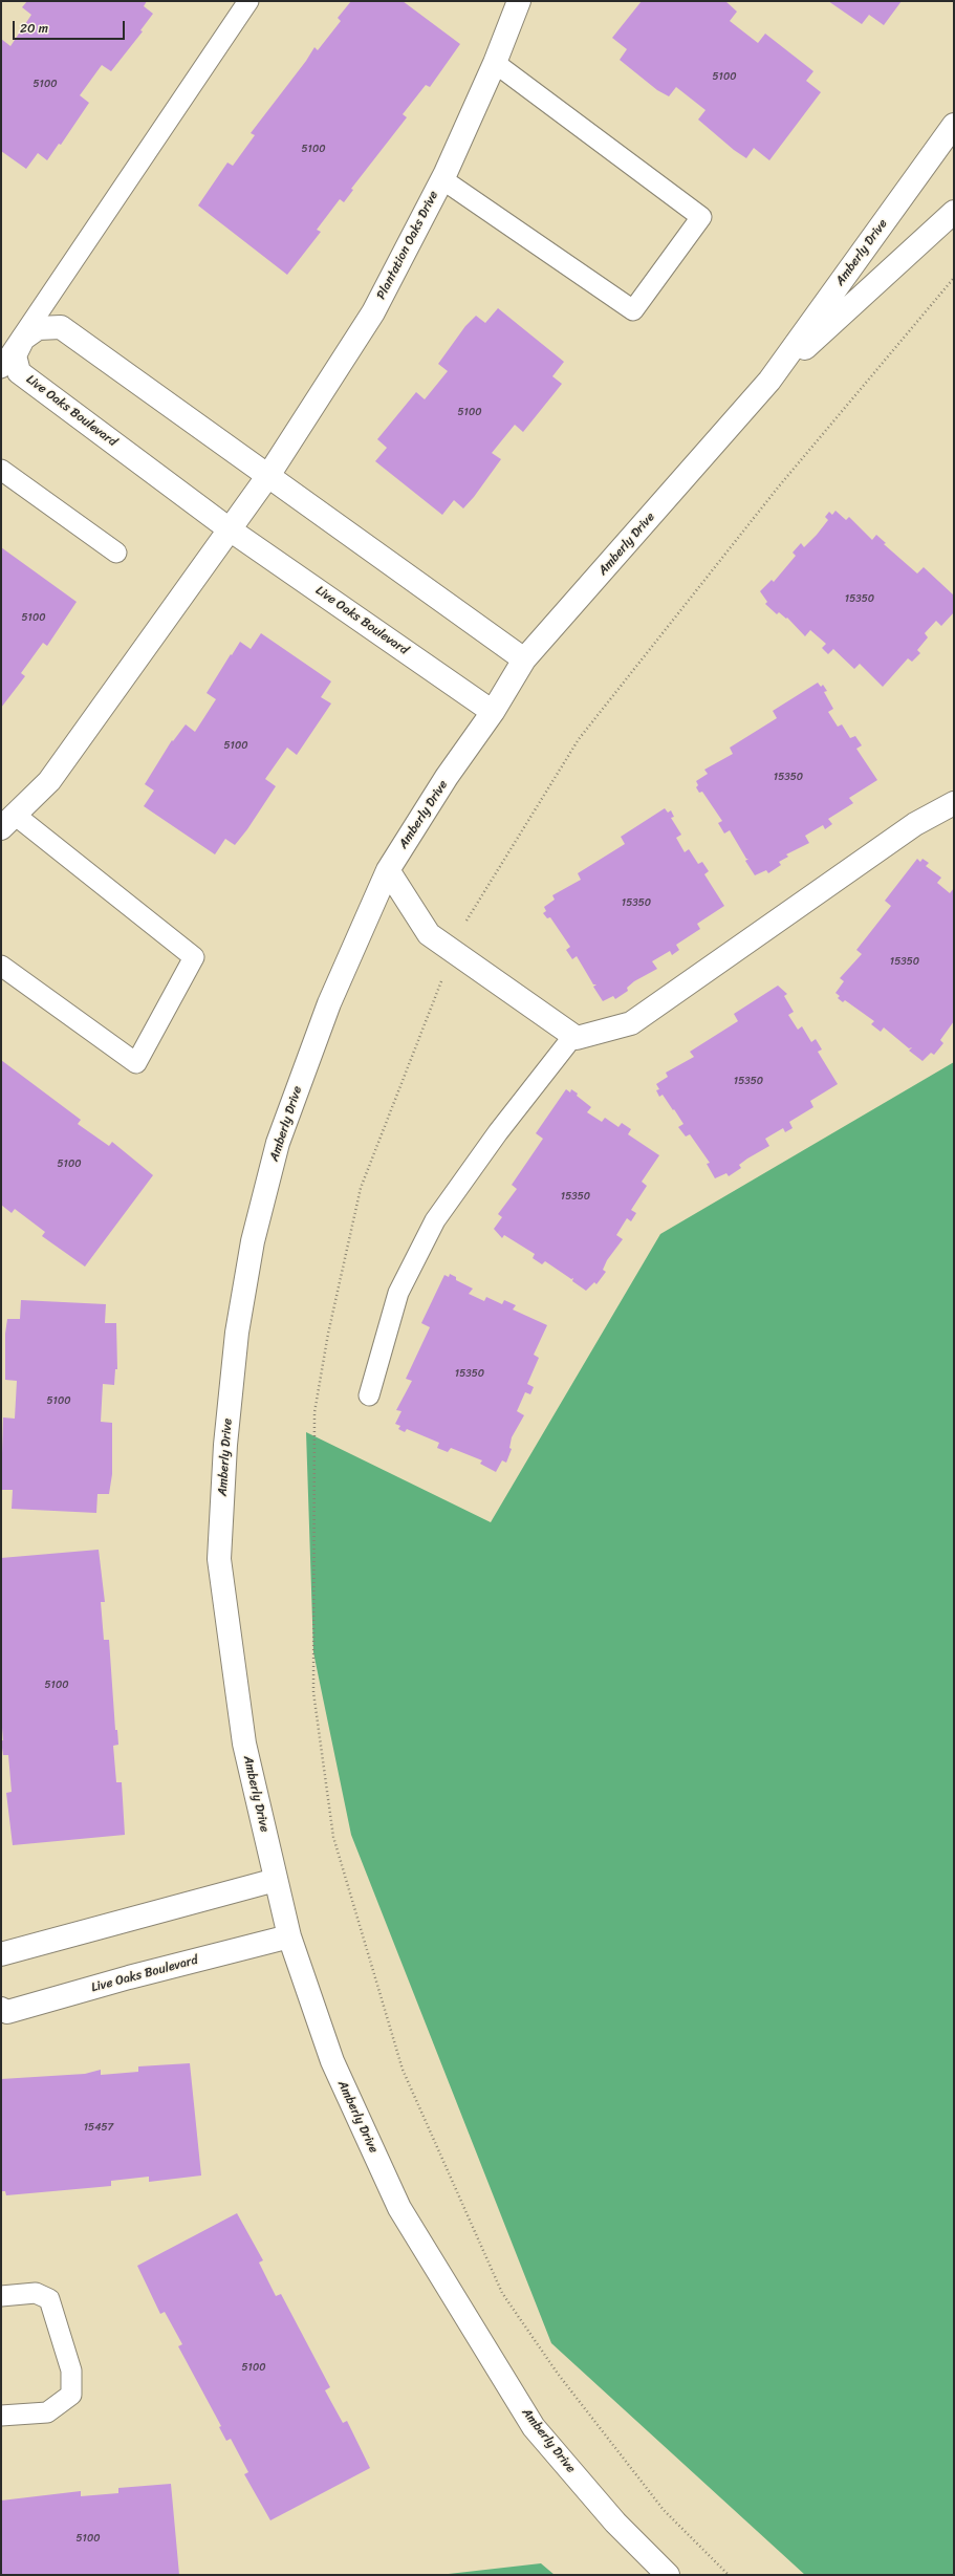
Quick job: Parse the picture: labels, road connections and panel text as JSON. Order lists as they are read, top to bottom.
{
  "streets": {
    "street": ["Plantation Oaks Drive", "Amberly Drive", "Live Oaks Boulevard"]
  },
  "crossings": [
    ["Amberly Drive", "Live Oaks Boulevard"]
  ],
  "house_numbers": [
    "5100",
    "5100",
    "5100",
    "5100",
    "15350",
    "5100",
    "5100",
    "15350",
    "15350",
    "15350",
    "15350",
    "5100",
    "15350",
    "15350",
    "5100",
    "5100",
    "15457",
    "5100",
    "5100"
  ],
  "scale_bar": "20 m"
}
